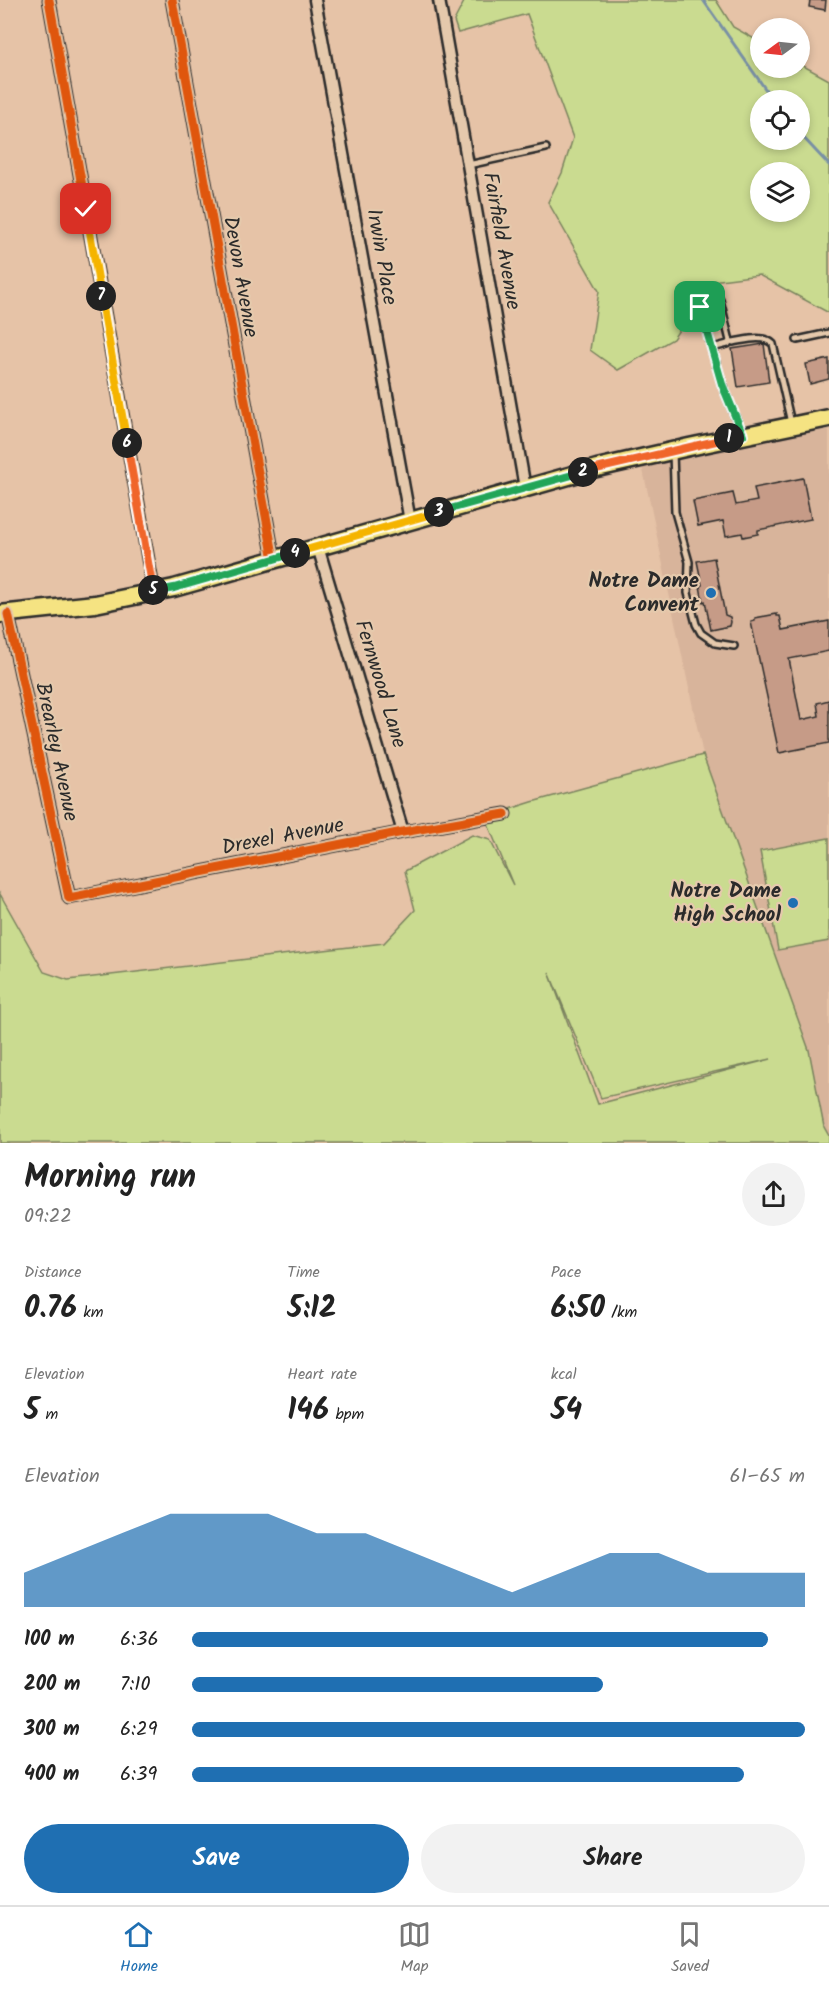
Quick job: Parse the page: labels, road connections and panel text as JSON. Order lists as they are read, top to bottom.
{
  "streets": {
    "street": [
      "Fairfield Avenue",
      "Irwin Place",
      "Devon Avenue",
      "Fernwood Lane",
      "Brearley Avenue",
      "Drexel Avenue"
    ]
  },
  "crossings": [
    ["Fernwood Lane", "Drexel Avenue"],
    ["Brearley Avenue", "Drexel Avenue"]
  ],
  "places": ["Notre Dame Convent", "Notre Dame High School"],
  "north": "left",
  "page": {
    "pins": [
      "7",
      "1",
      "6",
      "2",
      "3",
      "4",
      "5"
    ],
    "heading": ["Morning run", "09:22"],
    "stats": [
      ["Distance", "0.76 km"],
      ["Time", "5:12"],
      ["Pace", "6:50 /km"],
      ["Elevation", "5 m"],
      ["Heart rate", "146 bpm"],
      ["kcal", "54"]
    ],
    "chart": ["Elevation", "61–65 m"],
    "list": [
      {
        "name": "100 m",
        "note": "6:36"
      },
      {
        "name": "200 m",
        "note": "7:10"
      },
      {
        "name": "300 m",
        "note": "6:29"
      },
      {
        "name": "400 m",
        "note": "6:39"
      }
    ],
    "buttons": ["Save", "Share"],
    "tabs": ["Home", "Map", "Saved"]
  }
}
